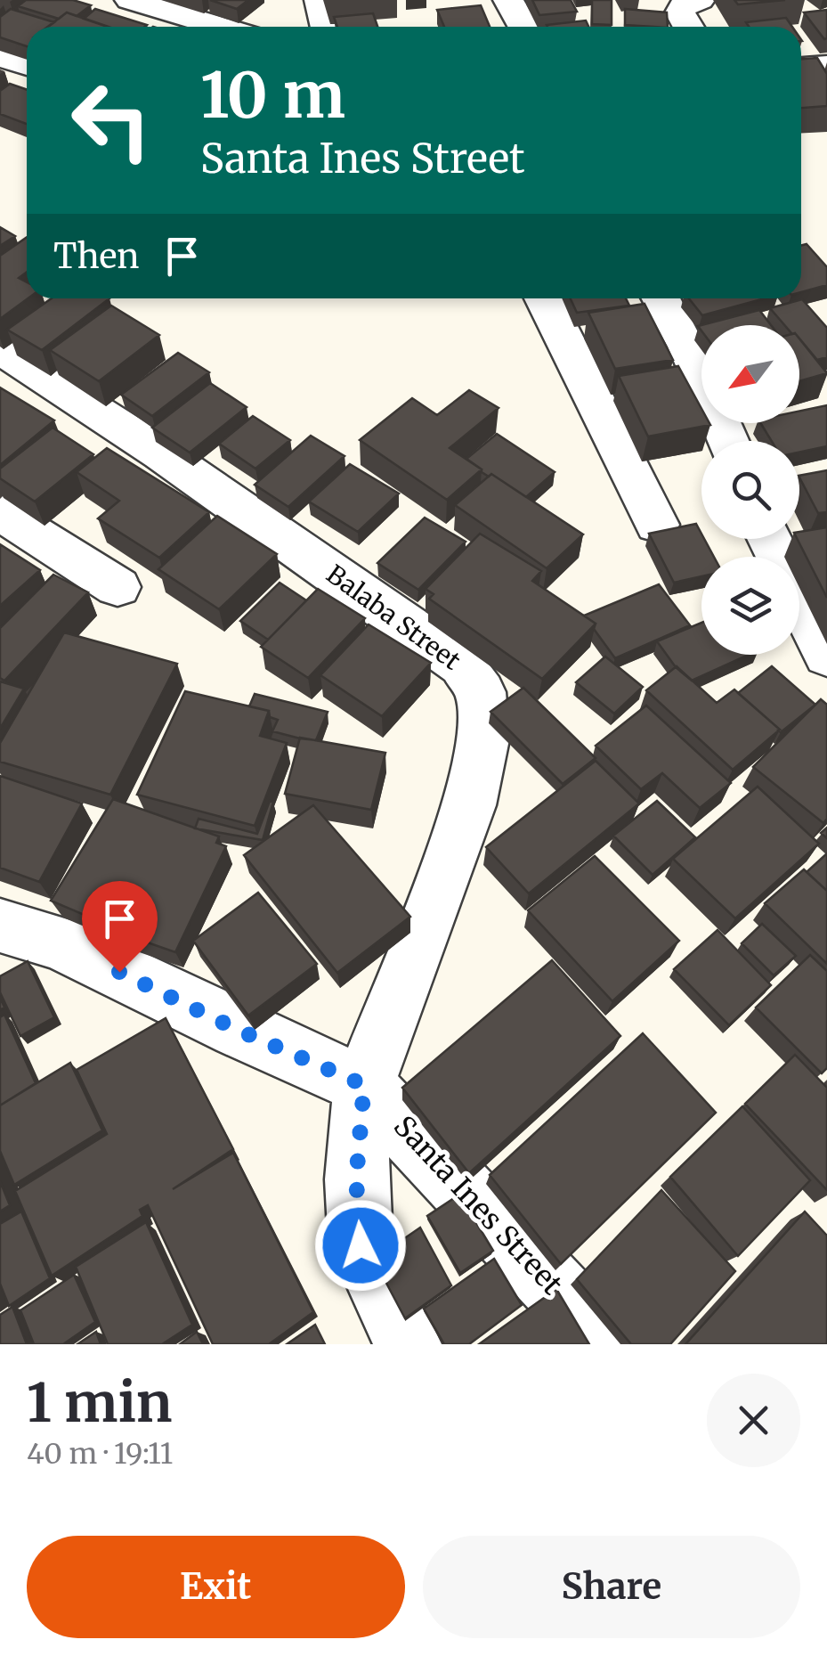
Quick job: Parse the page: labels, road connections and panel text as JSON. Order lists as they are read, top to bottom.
{
  "streets": {
    "street": ["Balaba Street", "Santa Ines Street"]
  },
  "crossings": [
    ["Balaba Street", "Santa Ines Street"]
  ],
  "north": "bottom left",
  "page": {
    "turn": ["10 m", "Santa Ines Street"],
    "then": "Then",
    "heading": ["1 min", "40 m · 19:11"],
    "buttons": ["Exit", "Share"]
  }
}
